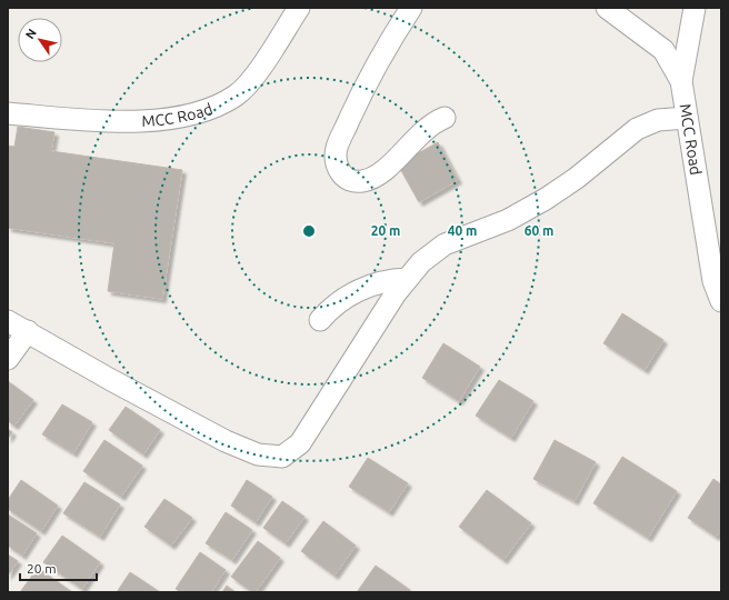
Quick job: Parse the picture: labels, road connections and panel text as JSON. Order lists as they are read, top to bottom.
{
  "streets": {
    "street": ["MCC Road"]
  },
  "scale_bar": "20 m",
  "north": "top left",
  "rings": ["20 m", "40 m", "60 m"]
}
